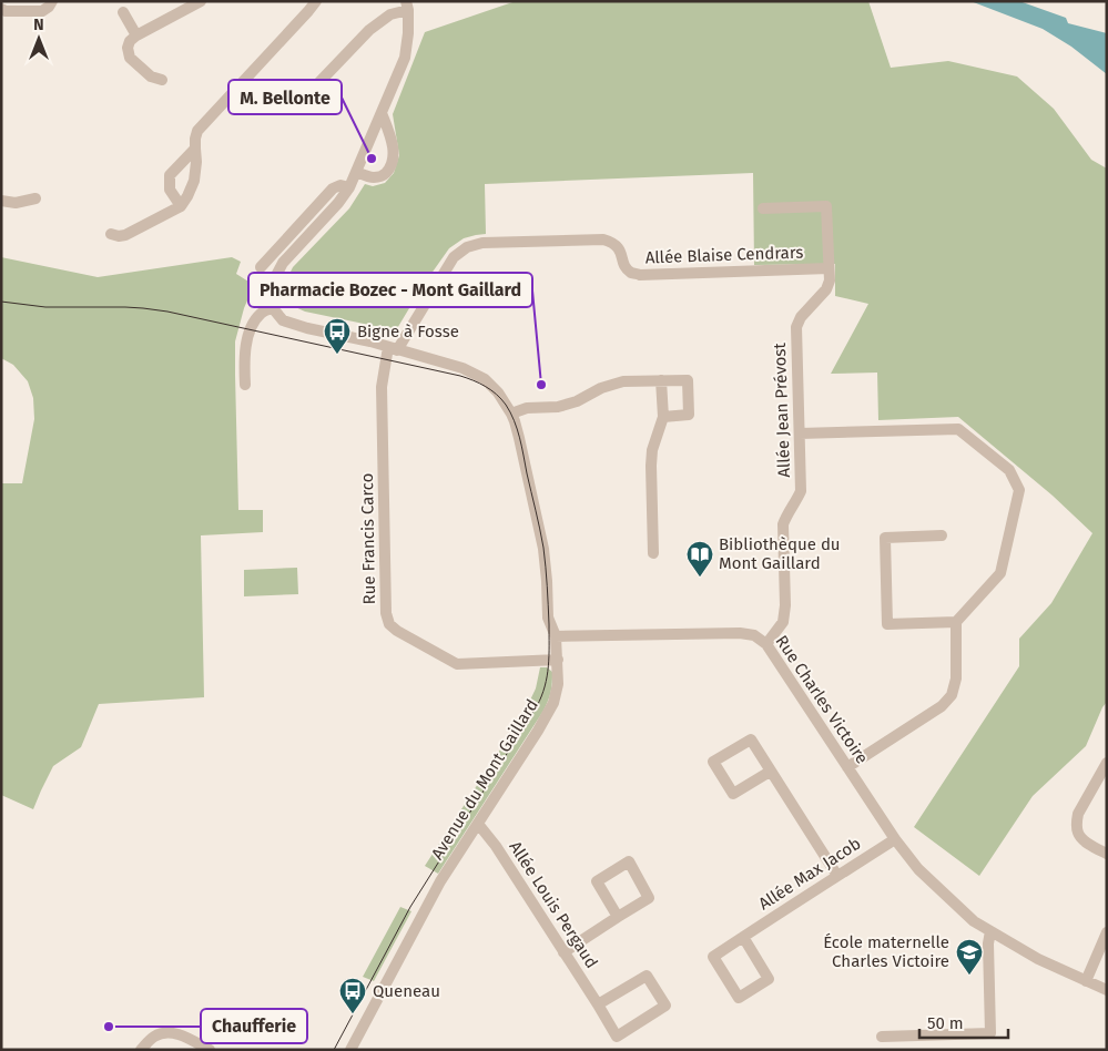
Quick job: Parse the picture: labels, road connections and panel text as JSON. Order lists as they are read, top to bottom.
{
  "streets": {
    "street": [
      "Allée Blaise Cendrars",
      "Allée Jean Prévost",
      "Rue Francis Carco",
      "Rue Charles Victoire",
      "Avenue du Mont Gaillard",
      "Allée Max Jacob",
      "Allée Louis Pergaud"
    ]
  },
  "crossings": [
    ["Allée Blaise Cendrars", "Allée Jean Prévost"],
    ["Allée Blaise Cendrars", "Rue Francis Carco"],
    ["Allée Blaise Cendrars", "Avenue du Mont Gaillard"],
    ["Allée Jean Prévost", "Rue Charles Victoire"],
    ["Rue Francis Carco", "Avenue du Mont Gaillard"],
    ["Rue Charles Victoire", "Avenue du Mont Gaillard"],
    ["Rue Charles Victoire", "Allée Max Jacob"],
    ["Avenue du Mont Gaillard", "Allée Louis Pergaud"]
  ],
  "places": {
    "other": ["M. Bellonte", "Pharmacie Bozec - Mont Gaillard", "Chaufferie"],
    "bus stop": ["Bigne à Fosse", "Queneau"],
    "library": ["Bibliothèque du Mont Gaillard"],
    "school or university": ["École maternelle Charles Victoire"]
  },
  "scale_bar": "50 m",
  "north": "top"
}
